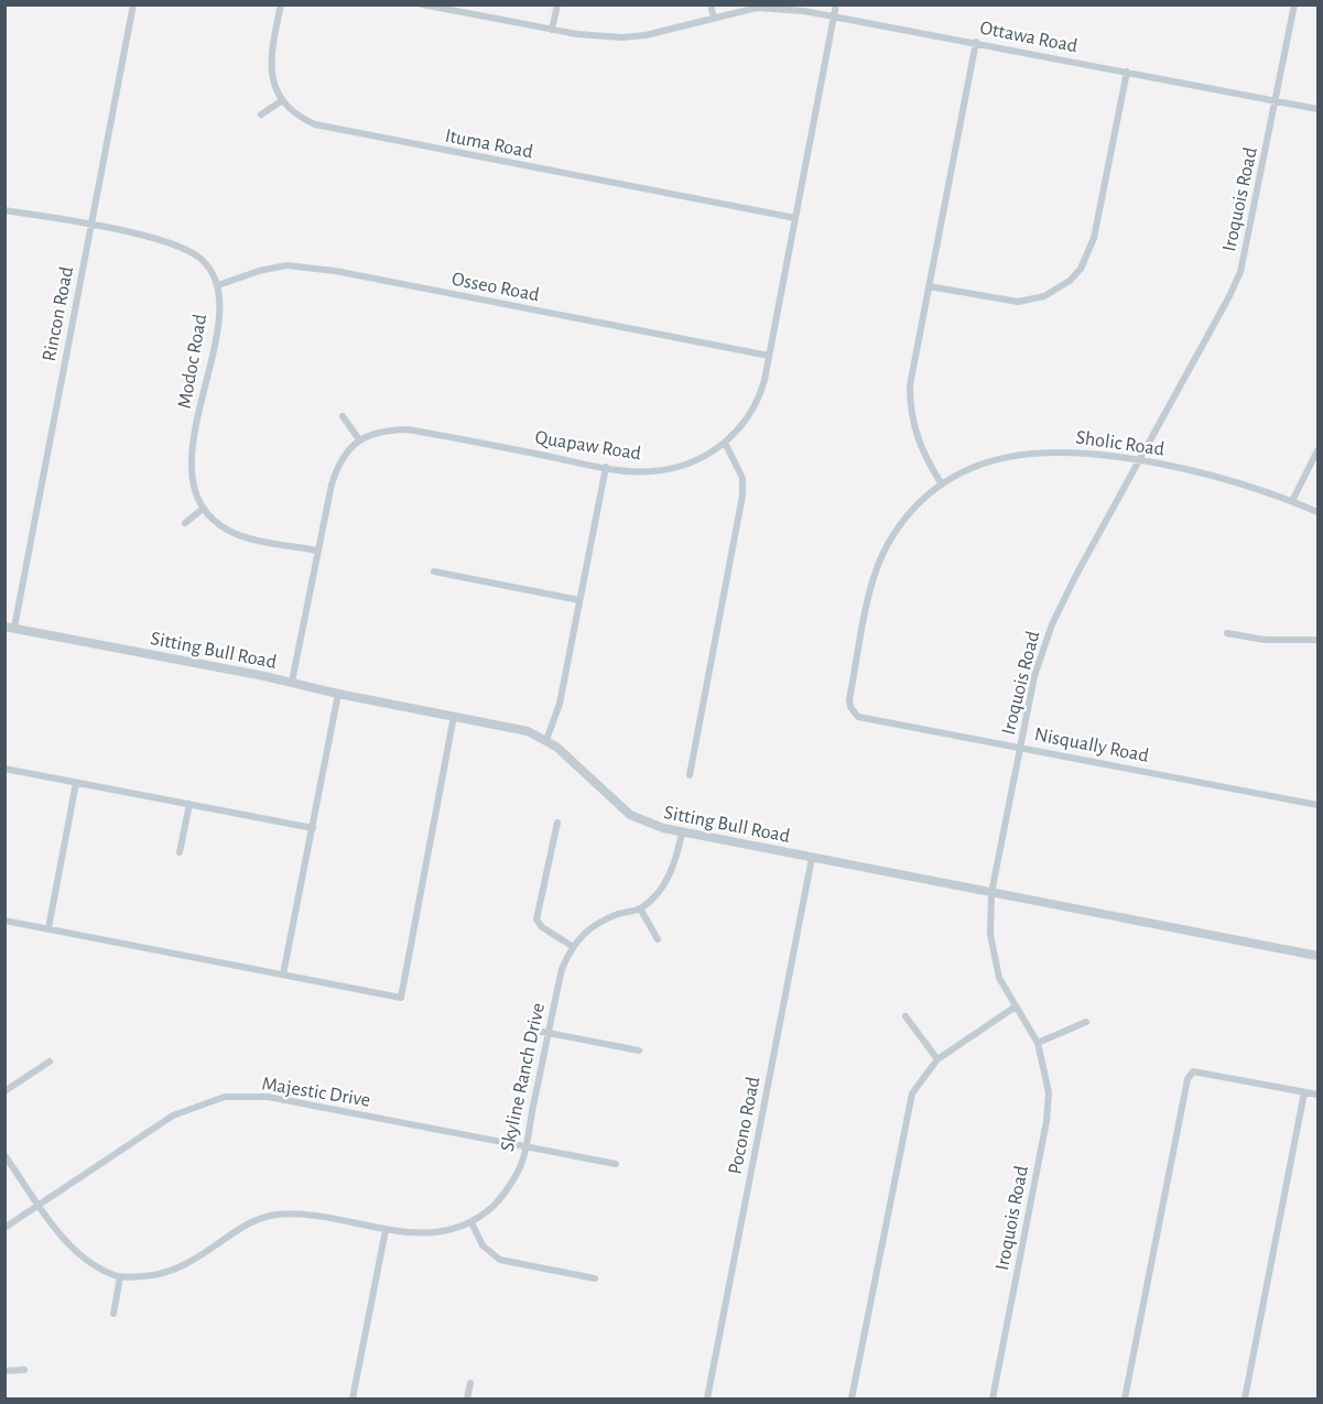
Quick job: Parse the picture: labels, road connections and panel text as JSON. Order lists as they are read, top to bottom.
{
  "streets": {
    "street": [
      "Ottawa Road",
      "Ituma Road",
      "Iroquois Road",
      "Osseo Road",
      "Rincon Road",
      "Modoc Road",
      "Sholic Road",
      "Quapaw Road",
      "Sitting Bull Road",
      "Nisqually Road",
      "Skyline Ranch Drive",
      "Majestic Drive",
      "Pocono Road"
    ]
  },
  "crossings": [
    ["Ottawa Road", "Iroquois Road"],
    ["Ottawa Road", "Quapaw Road"],
    ["Ituma Road", "Quapaw Road"],
    ["Iroquois Road", "Sholic Road"],
    ["Iroquois Road", "Sitting Bull Road"],
    ["Iroquois Road", "Nisqually Road"],
    ["Osseo Road", "Modoc Road"],
    ["Osseo Road", "Quapaw Road"],
    ["Rincon Road", "Sitting Bull Road"],
    ["Sholic Road", "Nisqually Road"],
    ["Sitting Bull Road", "Pocono Road"],
    ["Skyline Ranch Drive", "Majestic Drive"]
  ]
}
